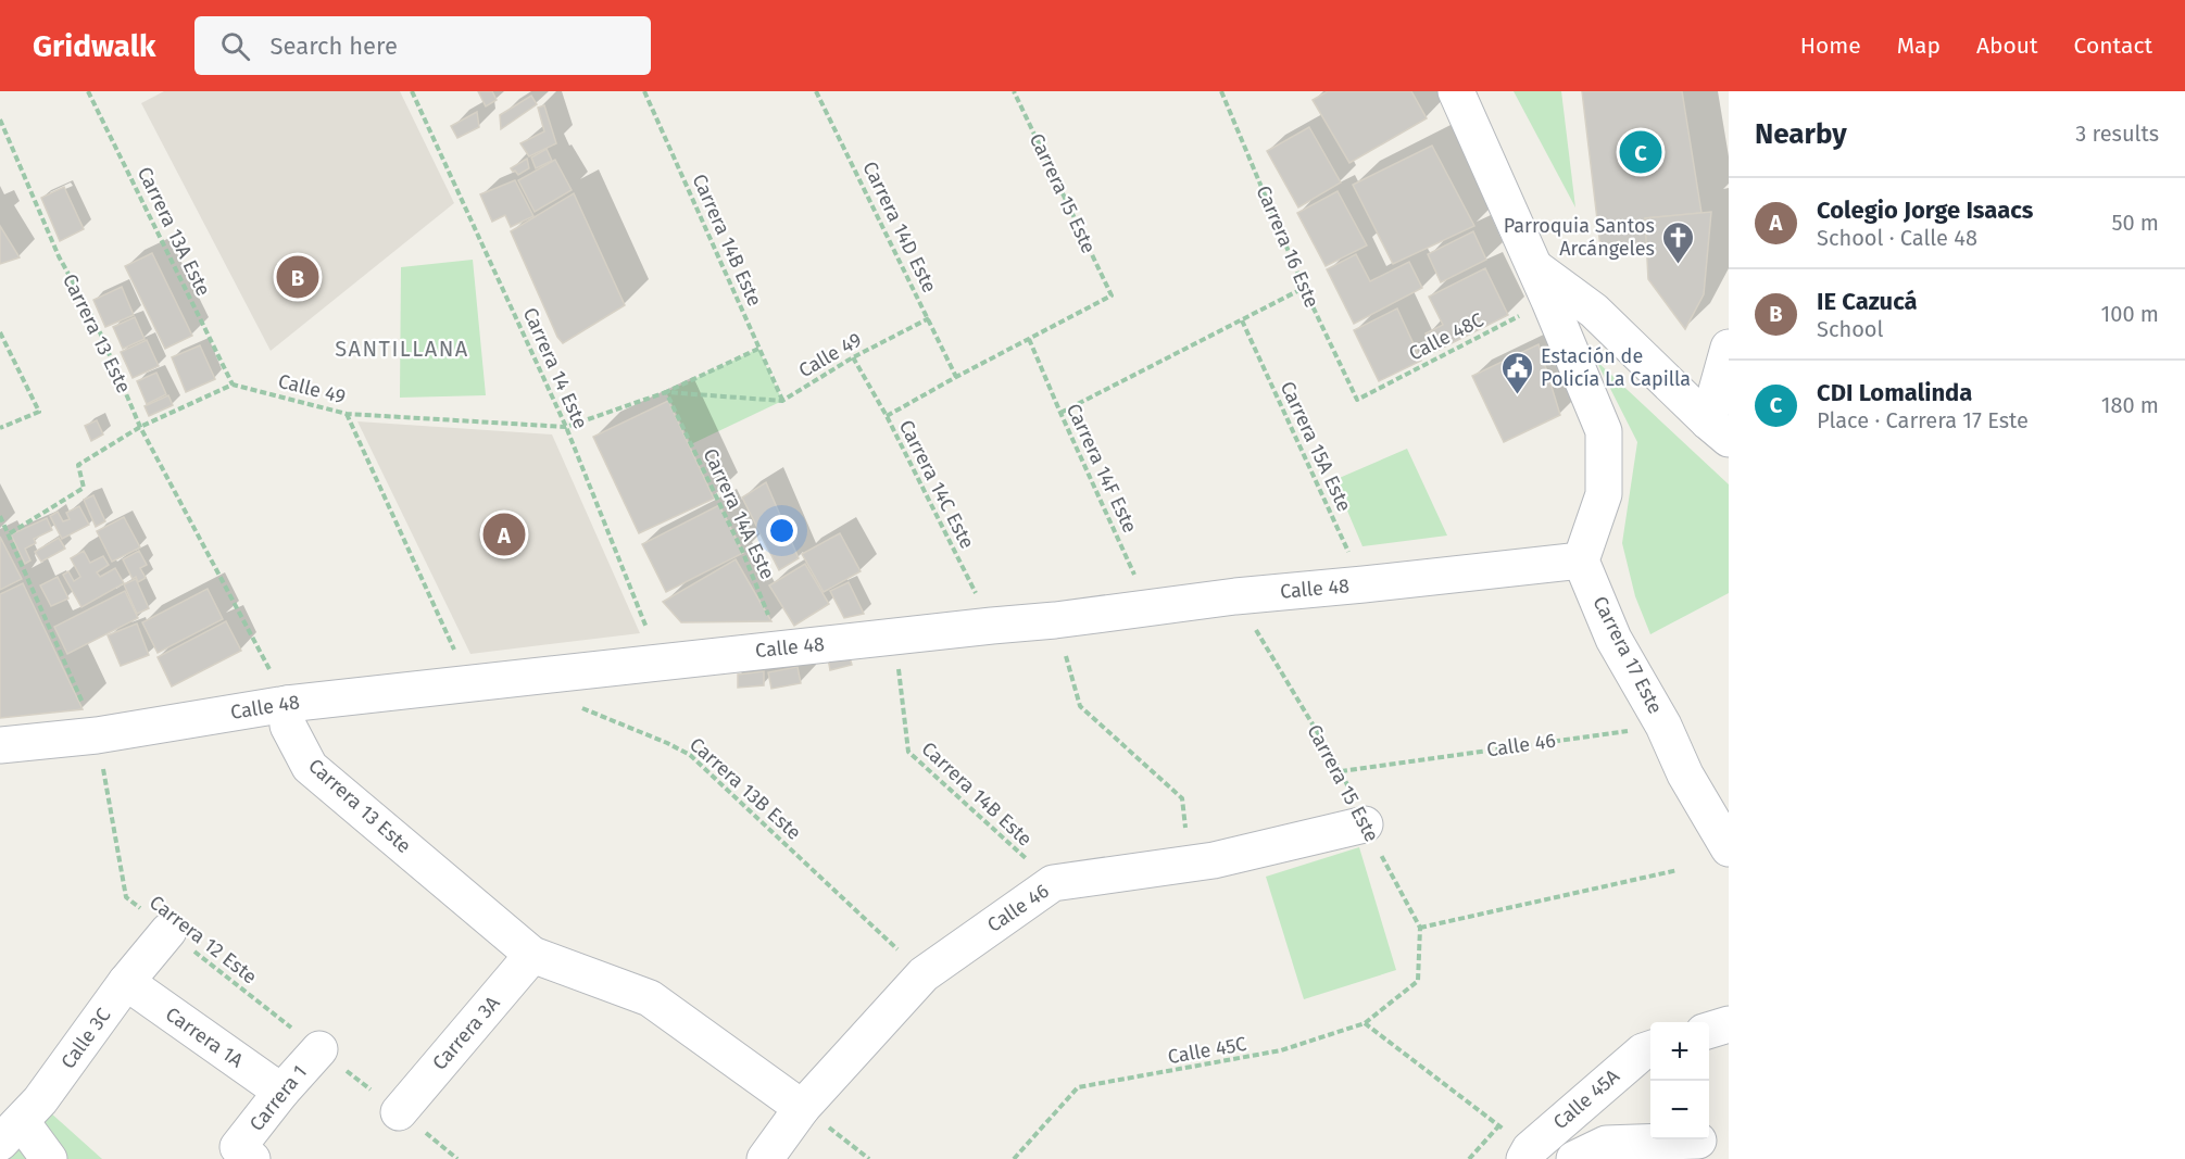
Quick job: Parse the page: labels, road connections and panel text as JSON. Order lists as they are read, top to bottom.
{
  "streets": {
    "street": [
      "Carrera 13 Este",
      "Calle 48",
      "Carrera 17 Este",
      "Calle 46",
      "Carrera 3A",
      "Carrera 1A",
      "Calle 3C",
      "Carrera 1",
      "Calle 45A"
    ],
    "path": [
      "Carrera 15 Este",
      "Carrera 14D Este",
      "Carrera 13A Este",
      "Carrera 14B Este",
      "Carrera 16 Este",
      "Calle 48C",
      "Calle 49",
      "Carrera 14 Este",
      "Carrera 15A Este",
      "Carrera 14F Este",
      "Carrera 14C Este",
      "Carrera 14A Este",
      "Carrera 13B Este",
      "Carrera 12 Este",
      "Calle 45C"
    ]
  },
  "crossings": [
    ["Carrera 15 Este", "Carrera 14F Este"],
    ["Carrera 15 Este", "Calle 48"],
    ["Carrera 15 Este", "Calle 46"],
    ["Carrera 15 Este", "Calle 45C"],
    ["Carrera 14D Este", "Calle 49"],
    ["Carrera 13A Este", "Calle 49"],
    ["Carrera 14B Este", "Calle 49"],
    ["Carrera 14B Este", "Calle 48"],
    ["Carrera 14B Este", "Calle 46"],
    ["Carrera 16 Este", "Calle 48C"],
    ["Carrera 13 Este", "Calle 48"],
    ["Carrera 13 Este", "Calle 46"],
    ["Carrera 13 Este", "Carrera 3A"],
    ["Calle 49", "Carrera 14 Este"],
    ["Calle 49", "Carrera 14C Este"],
    ["Calle 49", "Carrera 14A Este"],
    ["Carrera 14 Este", "Calle 48"],
    ["Carrera 15A Este", "Calle 48"],
    ["Carrera 14F Este", "Calle 48"],
    ["Carrera 14C Este", "Calle 48"],
    ["Carrera 14A Este", "Calle 48"],
    ["Calle 48", "Carrera 17 Este"],
    ["Calle 48", "Carrera 12 Este"],
    ["Carrera 17 Este", "Calle 46"],
    ["Calle 46", "Carrera 13B Este"],
    ["Carrera 12 Este", "Carrera 3A"],
    ["Carrera 12 Este", "Calle 3C"],
    ["Carrera 12 Este", "Carrera 1"],
    ["Carrera 1A", "Calle 3C"],
    ["Carrera 1A", "Carrera 1"]
  ],
  "districts": ["SANTILLANA"],
  "places": {
    "church": ["Parroquia Santos Arcángeles"],
    "public building": ["Estación de Policía La Capilla"]
  },
  "page": {
    "header": "Gridwalk",
    "search": "Search here",
    "nav": [
      "Home",
      "Map",
      "About",
      "Contact"
    ],
    "heading": ["Nearby", "3 results"],
    "pins": ["C", "B", "A"],
    "list": [
      {
        "mark": "A",
        "name": "Colegio Jorge Isaacs",
        "note": "School · Calle 48",
        "value": "50 m"
      },
      {
        "mark": "B",
        "name": "IE Cazucá",
        "note": "School",
        "value": "100 m"
      },
      {
        "mark": "C",
        "name": "CDI Lomalinda",
        "note": "Place · Carrera 17 Este",
        "value": "180 m"
      }
    ],
    "map_buttons": ["+", "−"]
  }
}
